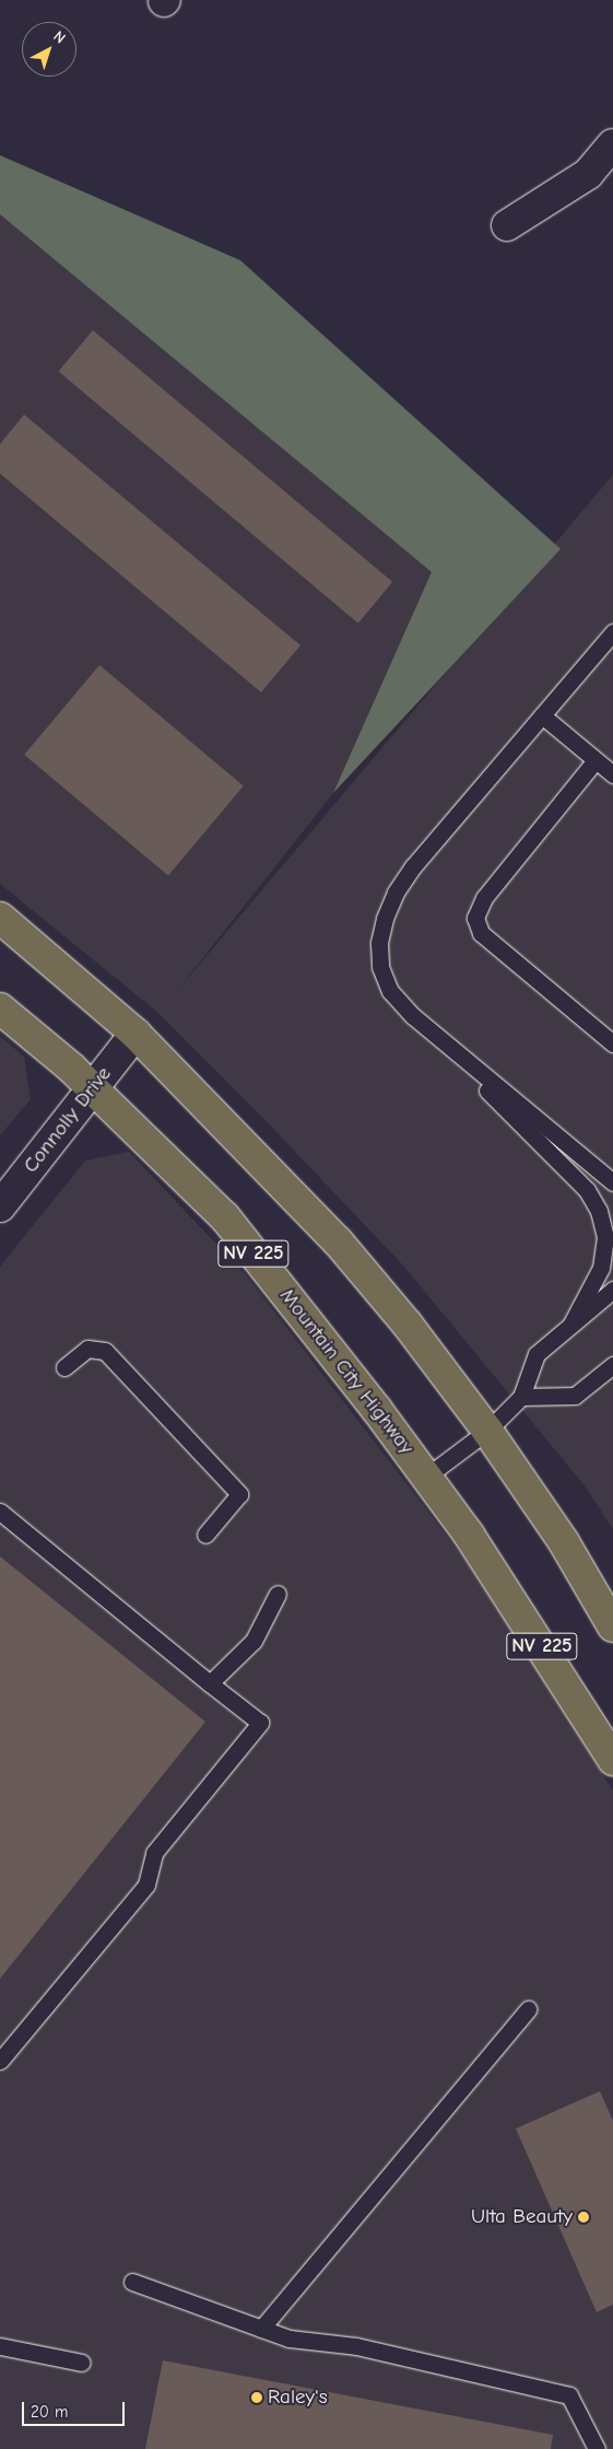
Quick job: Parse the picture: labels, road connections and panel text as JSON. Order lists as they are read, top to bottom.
{
  "streets": {
    "main road": ["NV 225", "Mountain City Highway"],
    "street": ["Connolly Drive"]
  },
  "crossings": [
    ["Connolly Drive", "NV 225"],
    ["Connolly Drive", "Mountain City Highway"]
  ],
  "places": ["Ulta Beauty", "Raley's"],
  "scale_bar": "20 m",
  "north": "top right"
}
